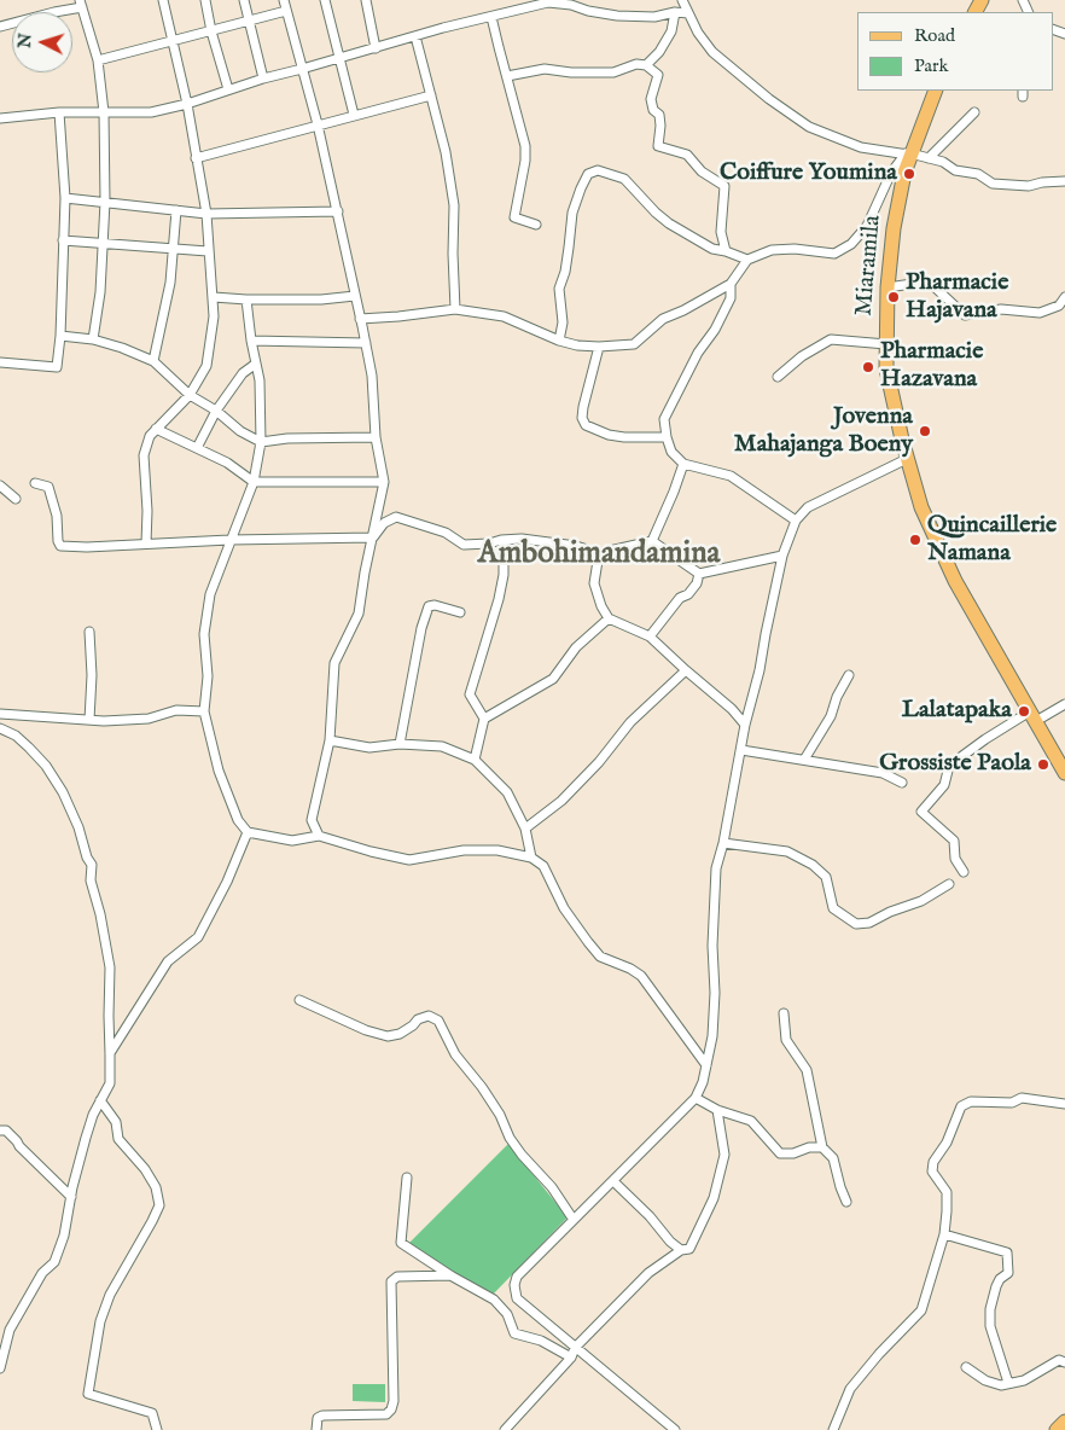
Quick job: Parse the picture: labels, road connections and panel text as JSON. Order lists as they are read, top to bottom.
{
  "streets": {
    "main road": ["Miaramila"]
  },
  "districts": ["Ambohimandamina"],
  "places": [
    "Coiffure Youmina",
    "Pharmacie Hajavana",
    "Pharmacie Hazavana",
    "Jovenna Mahajanga Boeny",
    "Quincaillerie Namana",
    "Lalatapaka",
    "Grossiste Paola"
  ],
  "legend": ["Road", "Park"],
  "north": "left"
}
